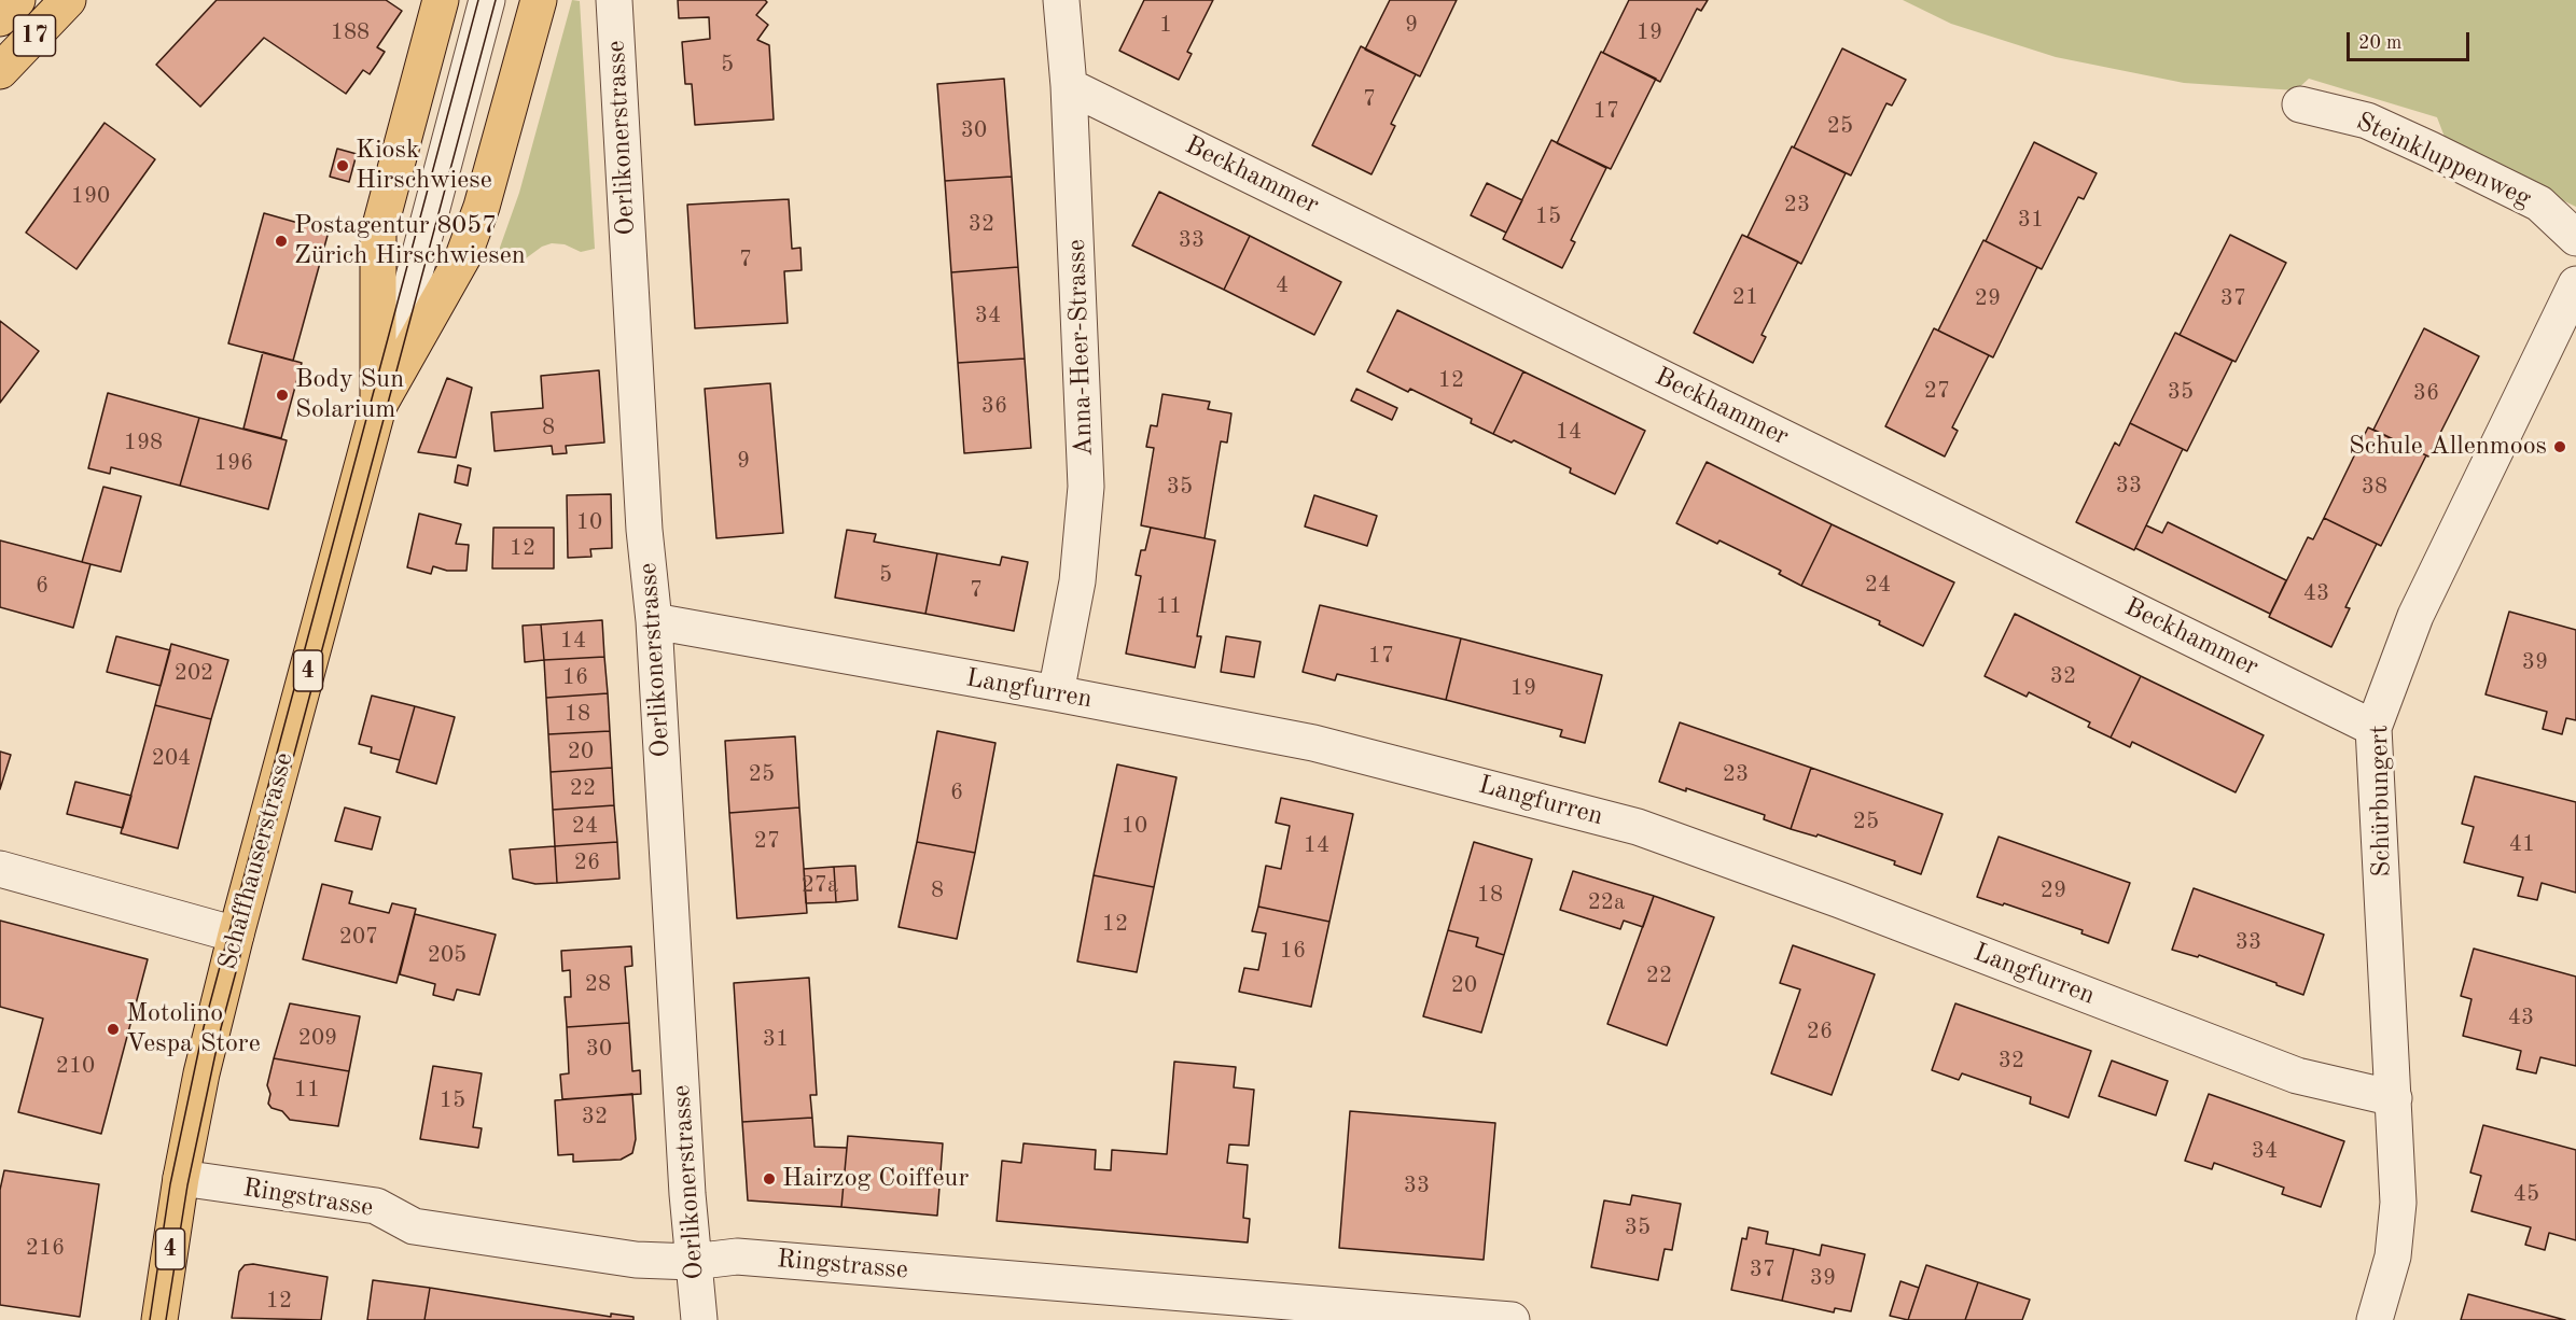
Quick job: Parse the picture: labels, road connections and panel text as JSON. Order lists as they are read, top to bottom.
{
  "streets": {
    "main road": ["17", "4", "Schaffhauserstrasse"],
    "street": [
      "Oerlikonerstrasse",
      "Steinkluppenweg",
      "Beckhammer",
      "Anna-Heer-Strasse",
      "Langfurren",
      "Schürbungert",
      "Ringstrasse"
    ]
  },
  "crossings": [
    ["Oerlikonerstrasse", "Langfurren"],
    ["Oerlikonerstrasse", "Ringstrasse"],
    ["Beckhammer", "Anna-Heer-Strasse"],
    ["Beckhammer", "Schürbungert"],
    ["Anna-Heer-Strasse", "Langfurren"],
    ["Langfurren", "Schürbungert"],
    ["Schaffhauserstrasse", "Ringstrasse"]
  ],
  "places": [
    "Kiosk Hirschwiese",
    "Postagentur 8057 Zürich Hirschwiesen",
    "Body Sun Solarium",
    "Schule Allenmoos",
    "Motolino Vespa Store",
    "Hairzog Coiffeur"
  ],
  "house_numbers": [
    "1",
    "9",
    "188",
    "19",
    "5",
    "7",
    "17",
    "25",
    "30",
    "190",
    "23",
    "15",
    "31",
    "32",
    "33",
    "7",
    "4",
    "21",
    "29",
    "37",
    "34",
    "12",
    "27",
    "35",
    "36",
    "36",
    "8",
    "14",
    "198",
    "9",
    "196",
    "33",
    "35",
    "38",
    "10",
    "12",
    "5",
    "24",
    "6",
    "7",
    "43",
    "11",
    "14",
    "17",
    "39",
    "202",
    "32",
    "16",
    "19",
    "18",
    "20",
    "204",
    "25",
    "23",
    "22",
    "6",
    "25",
    "24",
    "10",
    "27",
    "41",
    "14",
    "26",
    "27a",
    "8",
    "29",
    "18",
    "22a",
    "12",
    "207",
    "33",
    "16",
    "205",
    "22",
    "28",
    "20",
    "43",
    "26",
    "209",
    "31",
    "30",
    "32",
    "210",
    "11",
    "15",
    "32",
    "34",
    "33",
    "45",
    "35",
    "216",
    "37",
    "39",
    "12"
  ],
  "scale_bar": "20 m"
}
